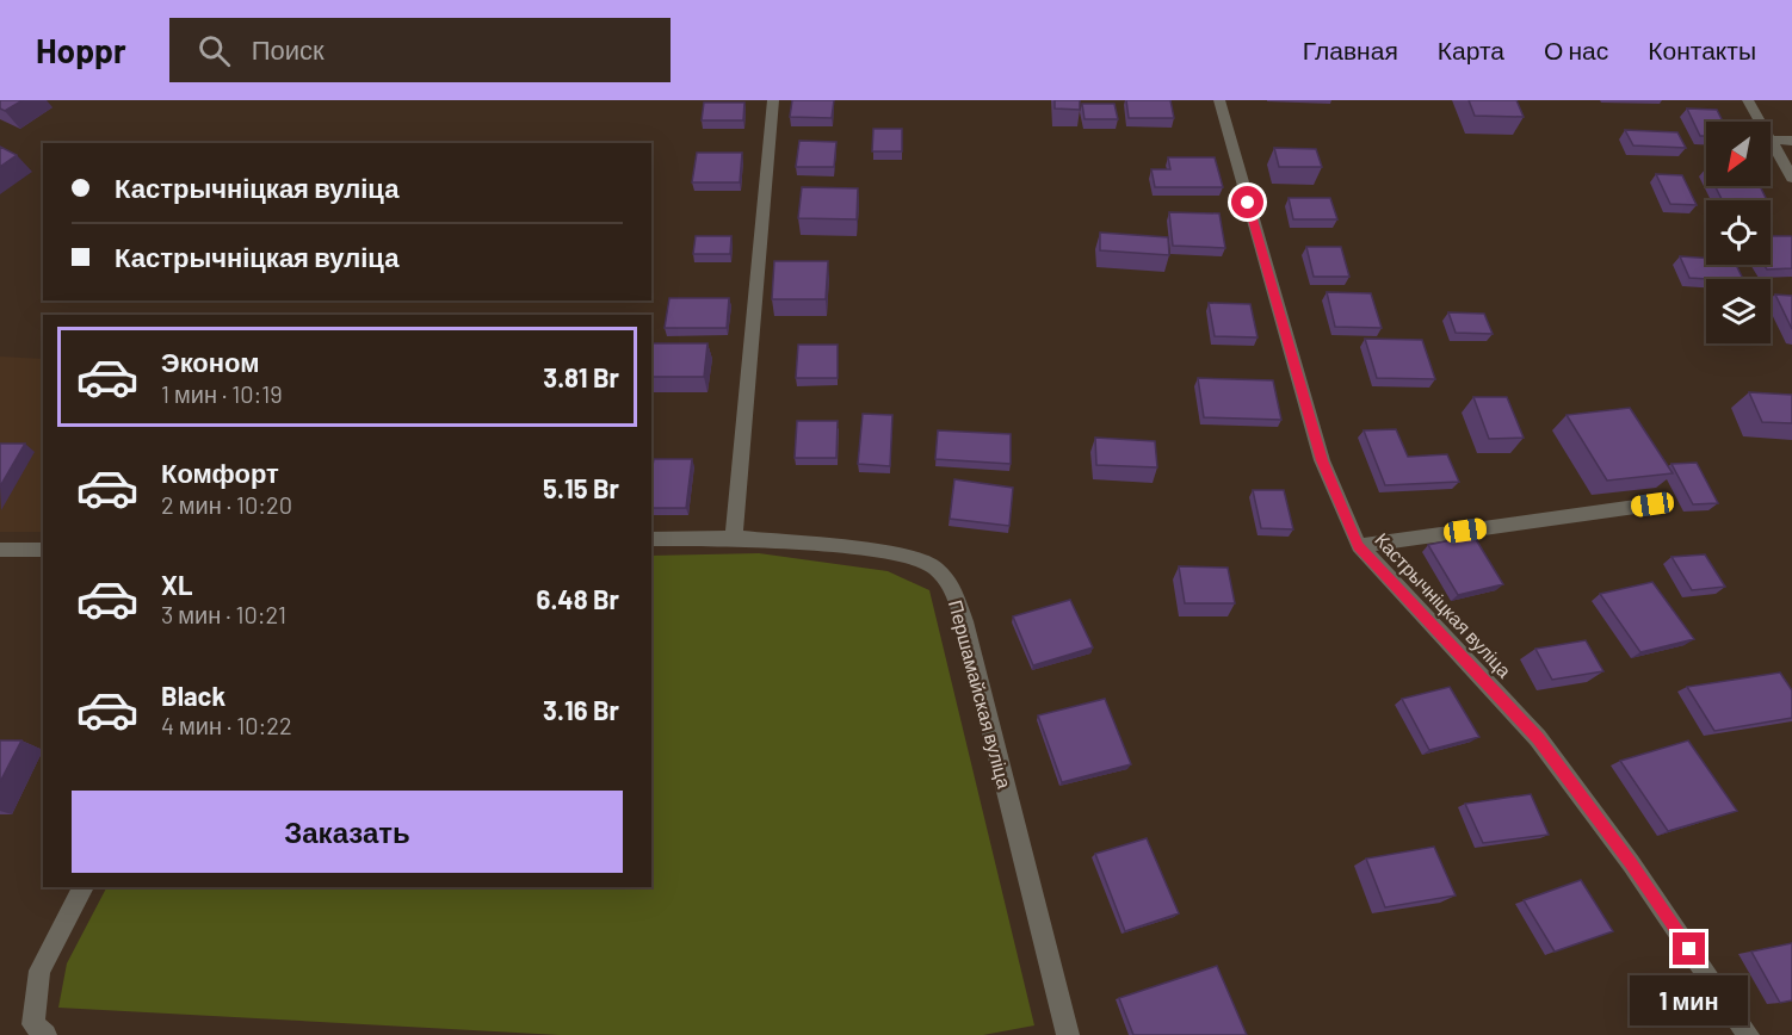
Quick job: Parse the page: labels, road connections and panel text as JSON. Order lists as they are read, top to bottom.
{
  "streets": {
    "street": ["Кастрычніцкая вуліца", "Першамайская вуліца"]
  },
  "north": "bottom left",
  "page": {
    "header": "Hoppr",
    "search": "Поиск",
    "nav": [
      "Главная",
      "Карта",
      "О нас",
      "Контакты"
    ],
    "banner": ["Кастрычніцкая вуліца", "Кастрычніцкая вуліца"],
    "list": [
      {
        "name": "Эконом",
        "note": "1 мин · 10:19",
        "value": "3.81 Br"
      },
      {
        "name": "Комфорт",
        "note": "2 мин · 10:20",
        "value": "5.15 Br"
      },
      {
        "name": "XL",
        "note": "3 мин · 10:21",
        "value": "6.48 Br"
      },
      {
        "name": "Black",
        "note": "4 мин · 10:22",
        "value": "3.16 Br"
      }
    ],
    "buttons": "Заказать",
    "bubble": "1 мин"
  }
}
